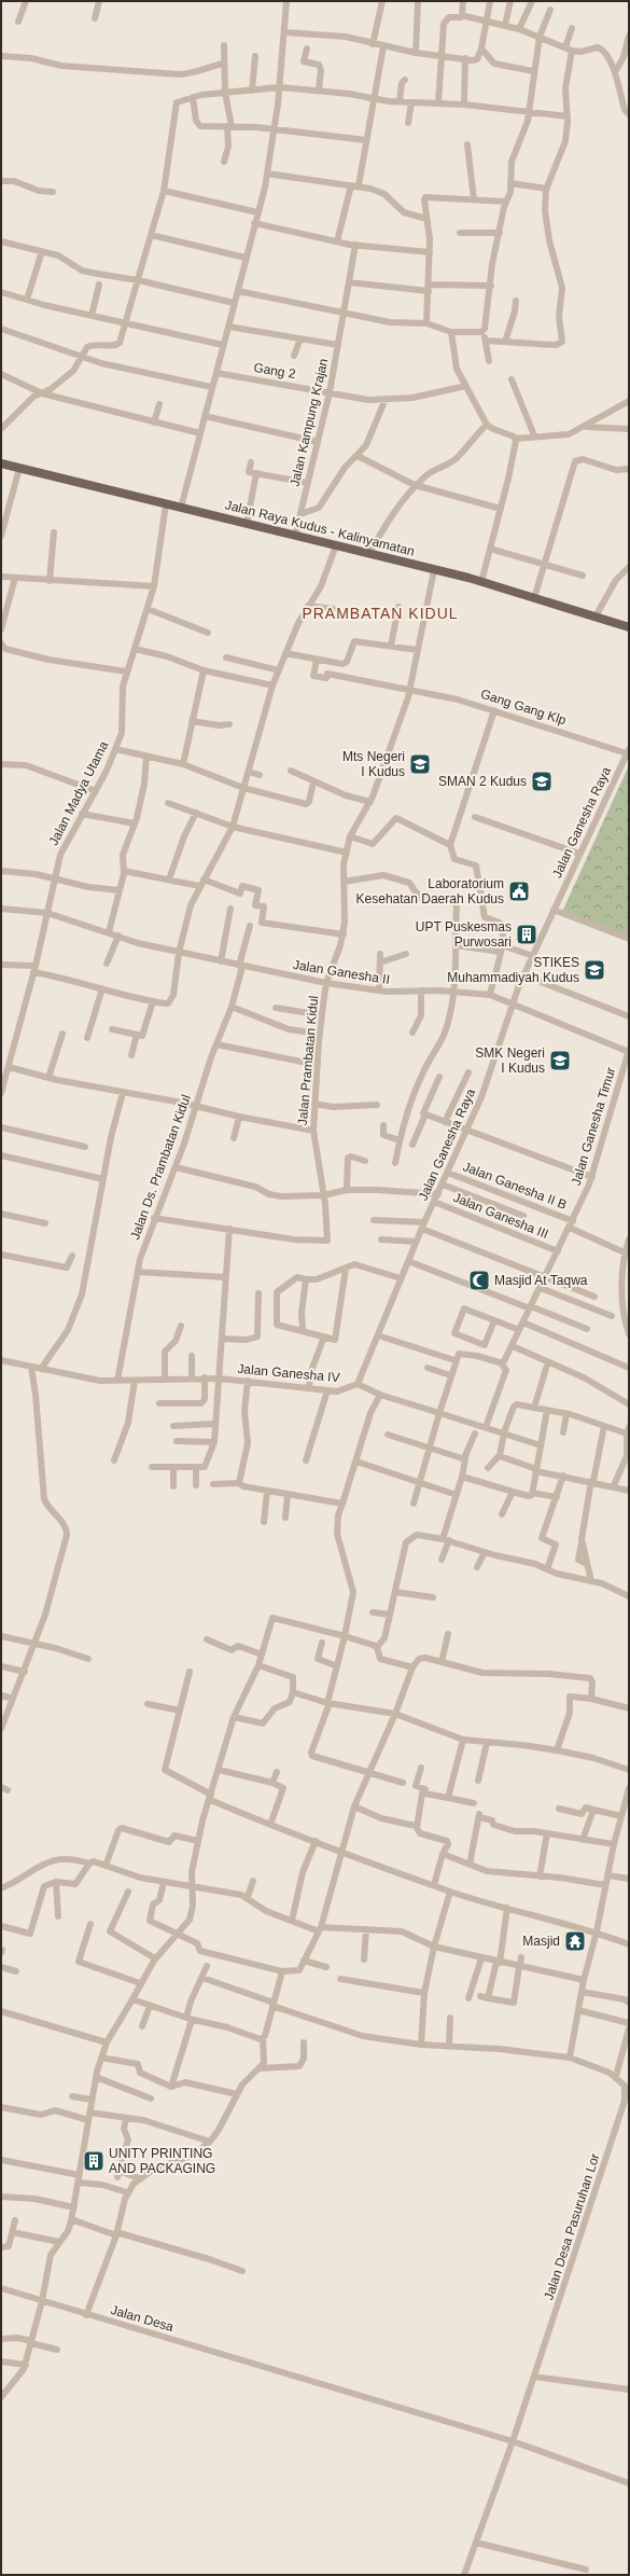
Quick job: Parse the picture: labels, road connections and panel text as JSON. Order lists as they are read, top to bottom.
{
  "streets": {
    "main road": ["Jalan Raya Kudus - Kalinyamatan"],
    "street": [
      "Gang 2",
      "Jalan Kampung Krajan",
      "Gang Gang Klp",
      "Jalan Madya Utama",
      "Jalan Ganesha Raya",
      "Jalan Ganesha II",
      "Jalan Prambatan Kidul",
      "Jalan Ganesha Timur",
      "Jalan Ds. Prambatan Kidul",
      "Jalan Ganesha II B",
      "Jalan Ganesha III",
      "Jalan Ganesha IV",
      "Jalan Desa Pasuruhan Lor",
      "Jalan Desa"
    ]
  },
  "crossings": [
    ["Gang 2", "Jalan Kampung Krajan"],
    ["Jalan Kampung Krajan", "Jalan Raya Kudus - Kalinyamatan"],
    ["Jalan Raya Kudus - Kalinyamatan", "Jalan Madya Utama"],
    ["Jalan Raya Kudus - Kalinyamatan", "Jalan Prambatan Kidul"],
    ["Gang Gang Klp", "Jalan Ganesha Raya"],
    ["Gang Gang Klp", "Jalan Prambatan Kidul"],
    ["Jalan Madya Utama", "Jalan Ganesha II"],
    ["Jalan Ganesha Raya", "Jalan Ganesha II"],
    ["Jalan Ganesha Raya", "Jalan Ganesha II B"],
    ["Jalan Ganesha Raya", "Jalan Ganesha III"],
    ["Jalan Ganesha Raya", "Jalan Ganesha IV"],
    ["Jalan Ganesha II", "Jalan Prambatan Kidul"],
    ["Jalan Ganesha II", "Jalan Ganesha Timur"],
    ["Jalan Ganesha II", "Jalan Ds. Prambatan Kidul"],
    ["Jalan Prambatan Kidul", "Jalan Ds. Prambatan Kidul"],
    ["Jalan Ganesha Timur", "Jalan Ganesha II B"],
    ["Jalan Ganesha Timur", "Jalan Ganesha III"],
    ["Jalan Ds. Prambatan Kidul", "Jalan Ganesha IV"],
    ["Jalan Desa Pasuruhan Lor", "Jalan Desa"]
  ],
  "districts": ["PRAMBATAN KIDUL"],
  "places": {
    "school or university": [
      "Mts Negeri I Kudus",
      "SMAN 2 Kudus",
      "STIKES Muhammadiyah Kudus",
      "SMK Negeri I Kudus"
    ],
    "public building": ["Laboratorium Kesehatan Daerah Kudus"],
    "building": ["UPT Puskesmas Purwosari", "UNITY PRINTING AND PACKAGING"],
    "mosque": ["Masjid At Taqwa"],
    "temple": ["Masjid"]
  }
}
